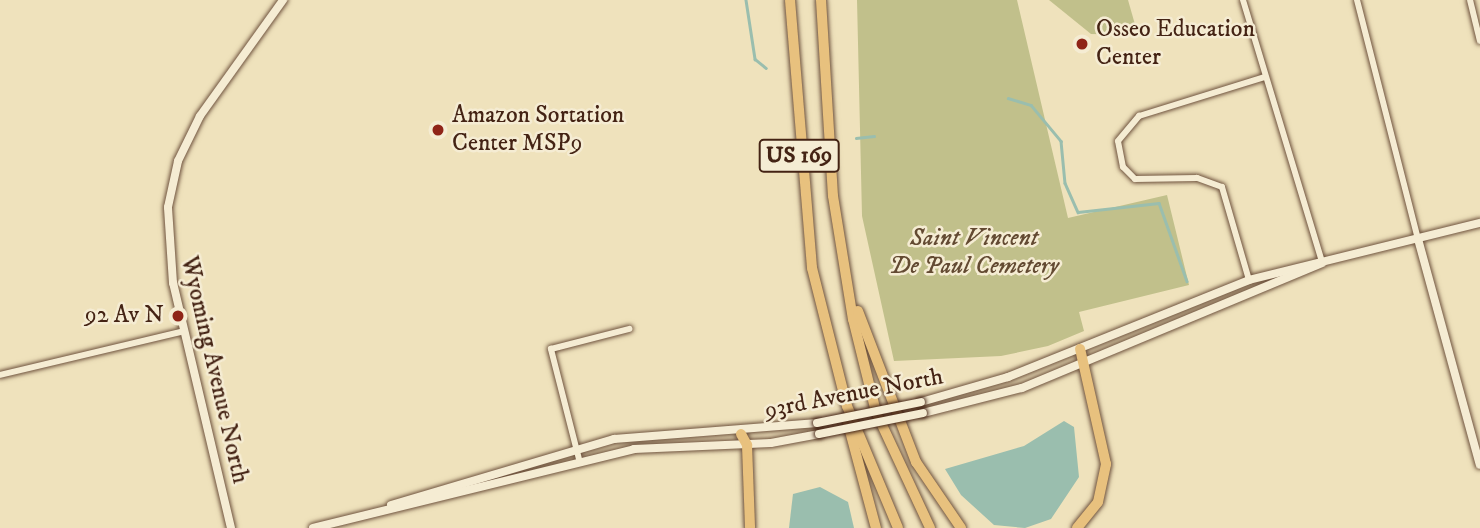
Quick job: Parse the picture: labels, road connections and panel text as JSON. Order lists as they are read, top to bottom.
{
  "streets": {
    "highway": ["US 169"],
    "street": ["Wyoming Avenue North", "93rd Avenue North"]
  },
  "parks": ["Saint Vincent De Paul Cemetery"],
  "places": ["Osseo Education Center", "Amazon Sortation Center MSP9", "92 Av N"]
}
